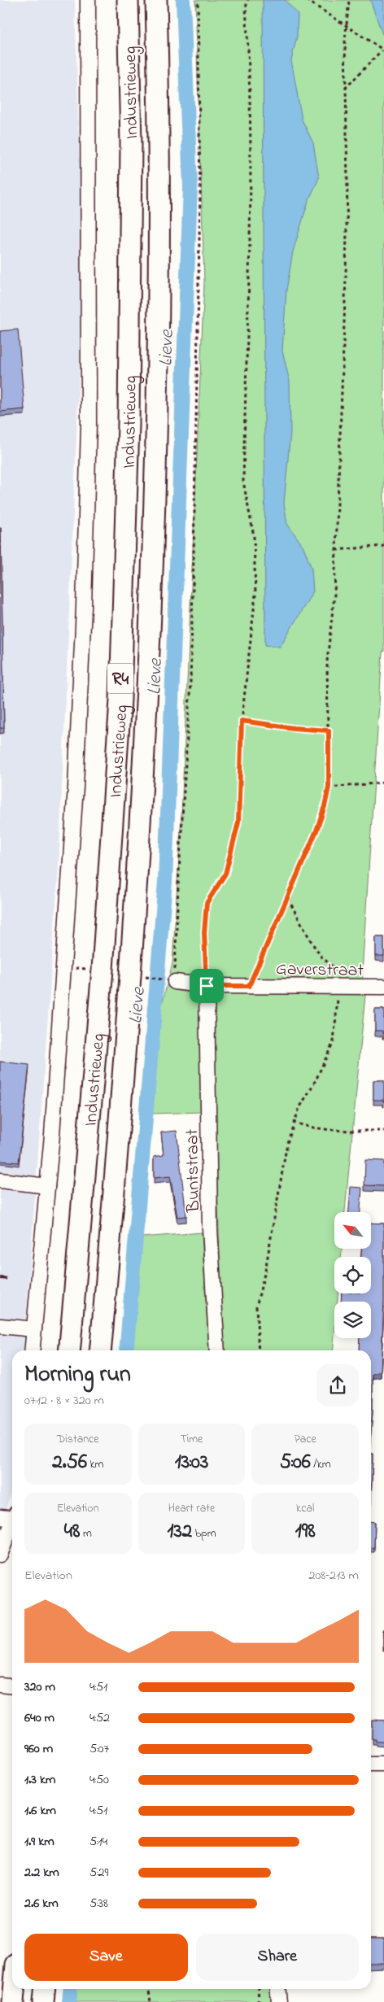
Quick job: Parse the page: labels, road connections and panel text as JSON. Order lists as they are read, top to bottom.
{
  "streets": {
    "highway": ["Industrieweg", "R4"],
    "street": ["Gaverstraat", "Buntstraat"]
  },
  "crossings": [
    ["Gaverstraat", "Buntstraat"]
  ],
  "water": ["Lieve"],
  "north": "top left",
  "page": {
    "heading": ["Morning run", "07:12 · 8 × 320 m"],
    "stats": [
      ["Distance", "2.56 km"],
      ["Time", "13:03"],
      ["Pace", "5:06 /km"],
      ["Elevation", "48 m"],
      ["Heart rate", "132 bpm"],
      ["kcal", "198"]
    ],
    "chart": ["Elevation", "208–213 m"],
    "list": [
      {
        "name": "320 m",
        "note": "4:51"
      },
      {
        "name": "640 m",
        "note": "4:52"
      },
      {
        "name": "960 m",
        "note": "5:07"
      },
      {
        "name": "1.3 km",
        "note": "4:50"
      },
      {
        "name": "1.6 km",
        "note": "4:51"
      },
      {
        "name": "1.9 km",
        "note": "5:14"
      },
      {
        "name": "2.2 km",
        "note": "5:29"
      },
      {
        "name": "2.6 km",
        "note": "5:38"
      }
    ],
    "buttons": ["Save", "Share"]
  }
}
